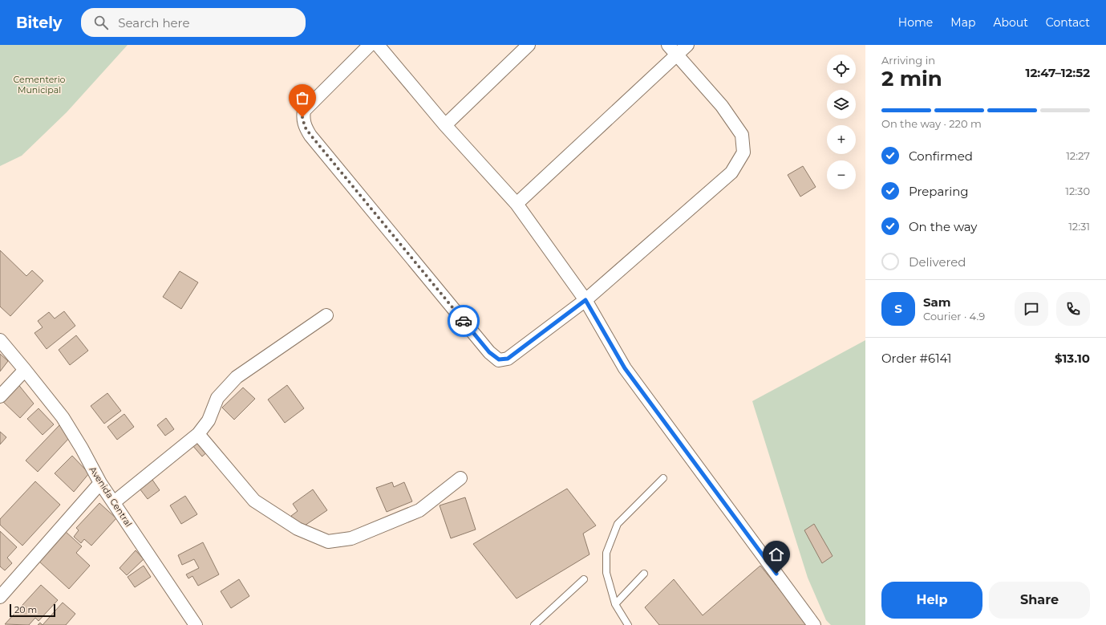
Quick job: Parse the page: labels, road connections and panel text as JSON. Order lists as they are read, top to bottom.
{
  "streets": {
    "street": ["Avenida Central"]
  },
  "parks": ["Cementerio Municipal"],
  "scale_bar": "20 m",
  "page": {
    "header": "Bitely",
    "search": "Search here",
    "nav": [
      "Home",
      "Map",
      "About",
      "Contact"
    ],
    "heading": ["2 min", "Arriving in", "12:47–12:52"],
    "panel": [
      "Sam",
      "Courier · 4.9",
      "Order #6141",
      "$13.10"
    ],
    "map_buttons": ["+", "−"],
    "bar": "On the way · 220 m",
    "list": [
      ["Confirmed", "12:27"],
      ["Preparing", "12:30"],
      ["On the way", "12:31"],
      "Delivered"
    ],
    "round": "S",
    "buttons": ["Help", "Share"],
    "scale": "20 m"
  }
}
